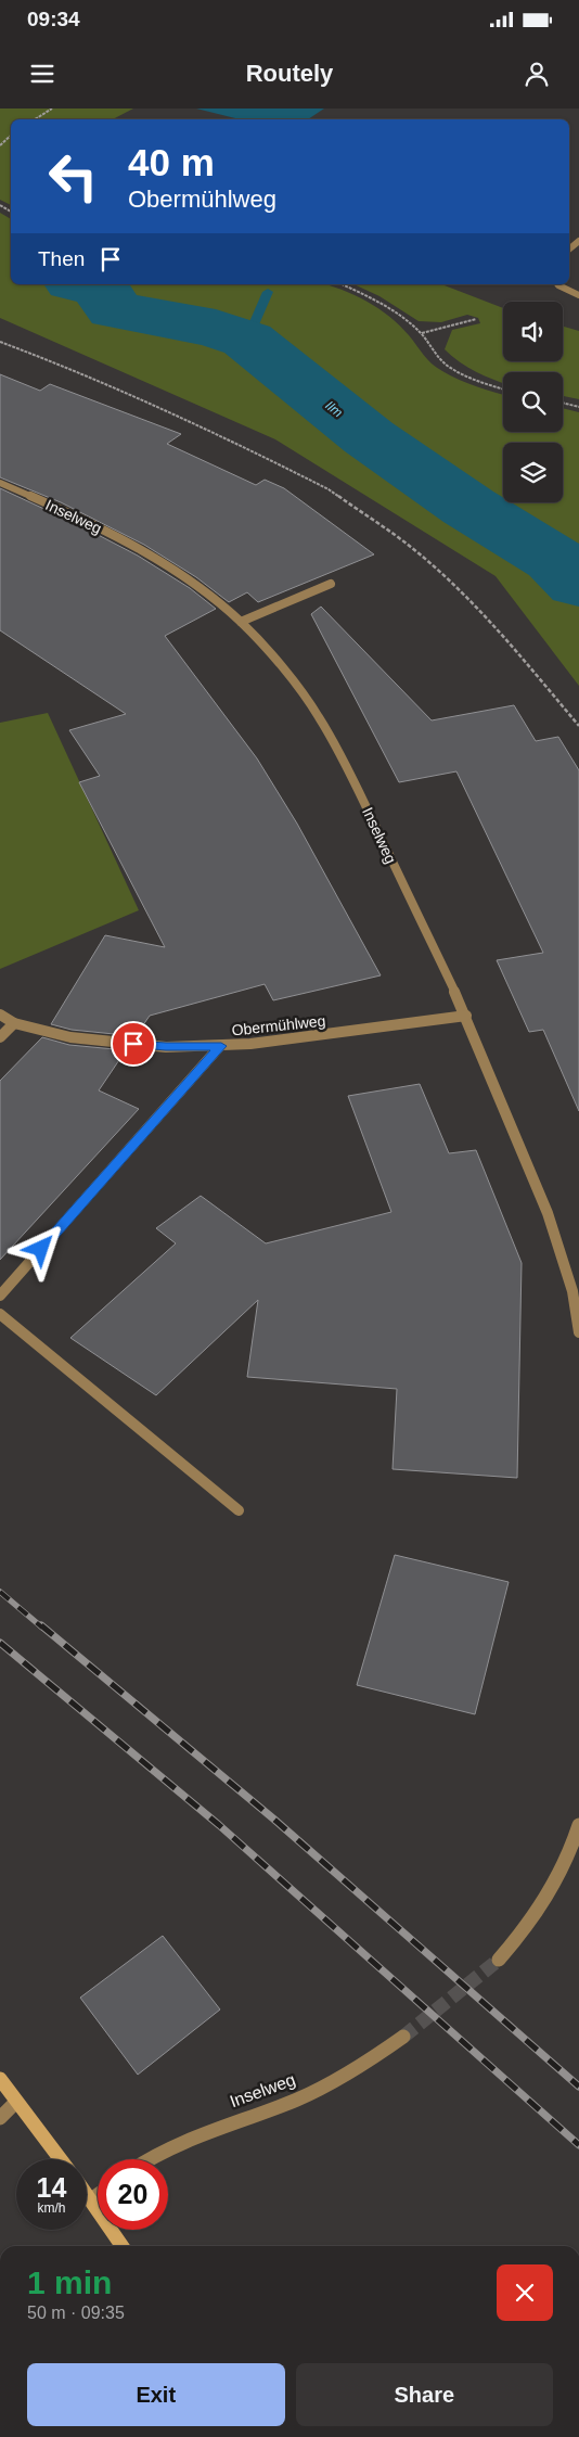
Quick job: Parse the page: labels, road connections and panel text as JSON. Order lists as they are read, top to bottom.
{
  "streets": {
    "street": ["Inselweg", "Obermühlweg"]
  },
  "crossings": [
    ["Inselweg", "Obermühlweg"]
  ],
  "water": ["Ilm"],
  "page": {
    "status": "09:34",
    "header": "Routely",
    "turn": ["40 m", "Obermühlweg"],
    "then": "Then",
    "speed": "14 km/h",
    "limit": "20",
    "heading": ["1 min", "50 m · 09:35"],
    "buttons": ["Exit", "Share"]
  }
}
